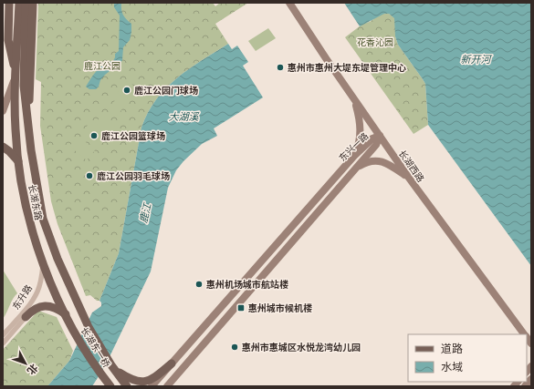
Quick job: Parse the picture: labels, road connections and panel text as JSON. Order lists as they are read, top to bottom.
{
  "streets": {
    "main road": ["长湖东路", "长湖东一桥"],
    "street": ["东兴一路", "长湖西路", "东升路"]
  },
  "crossings": [
    ["东兴一路", "长湖西路"],
    ["长湖东路", "东升路"],
    ["长湖东路", "长湖东一桥"]
  ],
  "water": ["新开河", "大湖溪", "鹿江"],
  "parks": ["花香沁园", "鹿江公园"],
  "places": {
    "other": [
      "惠州市惠州大堤东堤管理中心",
      "鹿江公园门球场",
      "鹿江公园篮球场",
      "鹿江公园羽毛球场",
      "惠州机场城市航站楼",
      "惠州市惠城区水悦龙湾幼儿园"
    ],
    "transit": ["惠州城市候机楼"]
  },
  "legend": ["道路", "水域"],
  "north": "bottom right"
}
